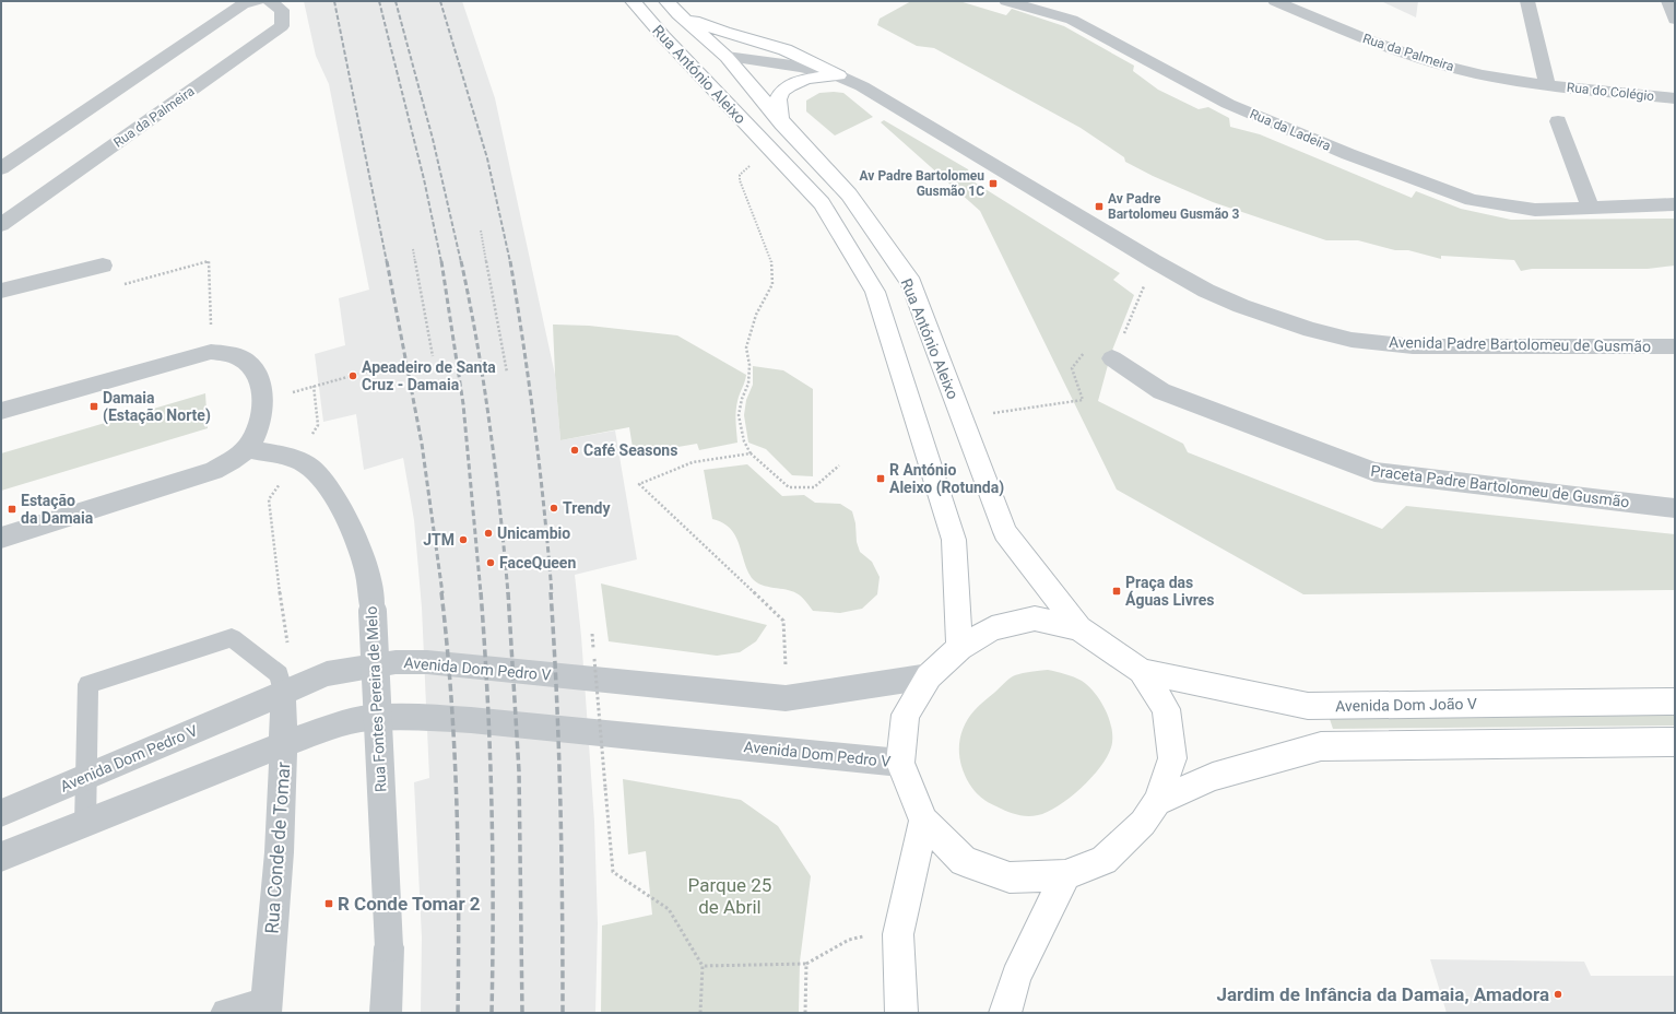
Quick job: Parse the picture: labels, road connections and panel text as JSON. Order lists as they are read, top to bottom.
{
  "streets": {
    "street": [
      "Rua da Palmeira",
      "Rua António Aleixo",
      "Rua do Colégio",
      "Rua da Ladeira",
      "Avenida Padre Bartolomeu de Gusmão",
      "Praceta Padre Bartolomeu de Gusmão",
      "Avenida Dom Pedro V",
      "Rua Fontes Pereira de Melo",
      "Avenida Dom João V",
      "Rua Conde de Tomar"
    ]
  },
  "crossings": [
    ["Rua da Palmeira", "Rua do Colégio"],
    ["Rua António Aleixo", "Avenida Padre Bartolomeu de Gusmão"],
    ["Avenida Dom Pedro V", "Rua Conde de Tomar"]
  ],
  "parks": ["Parque 25 de Abril"],
  "places": {
    "transit": [
      "Av Padre Bartolomeu Gusmão 1C",
      "Av Padre Bartolomeu Gusmão 3",
      "Damaia (Estação Norte)",
      "R António Aleixo (Rotunda)",
      "Estação da Damaia",
      "Praça das Águas Livres",
      "R Conde Tomar 2"
    ],
    "other": [
      "Apeadeiro de Santa Cruz - Damaia",
      "Café Seasons",
      "Trendy",
      "Unicambio",
      "JTM",
      "FaceQueen",
      "Jardim de Infância da Damaia, Amadora"
    ]
  }
}
